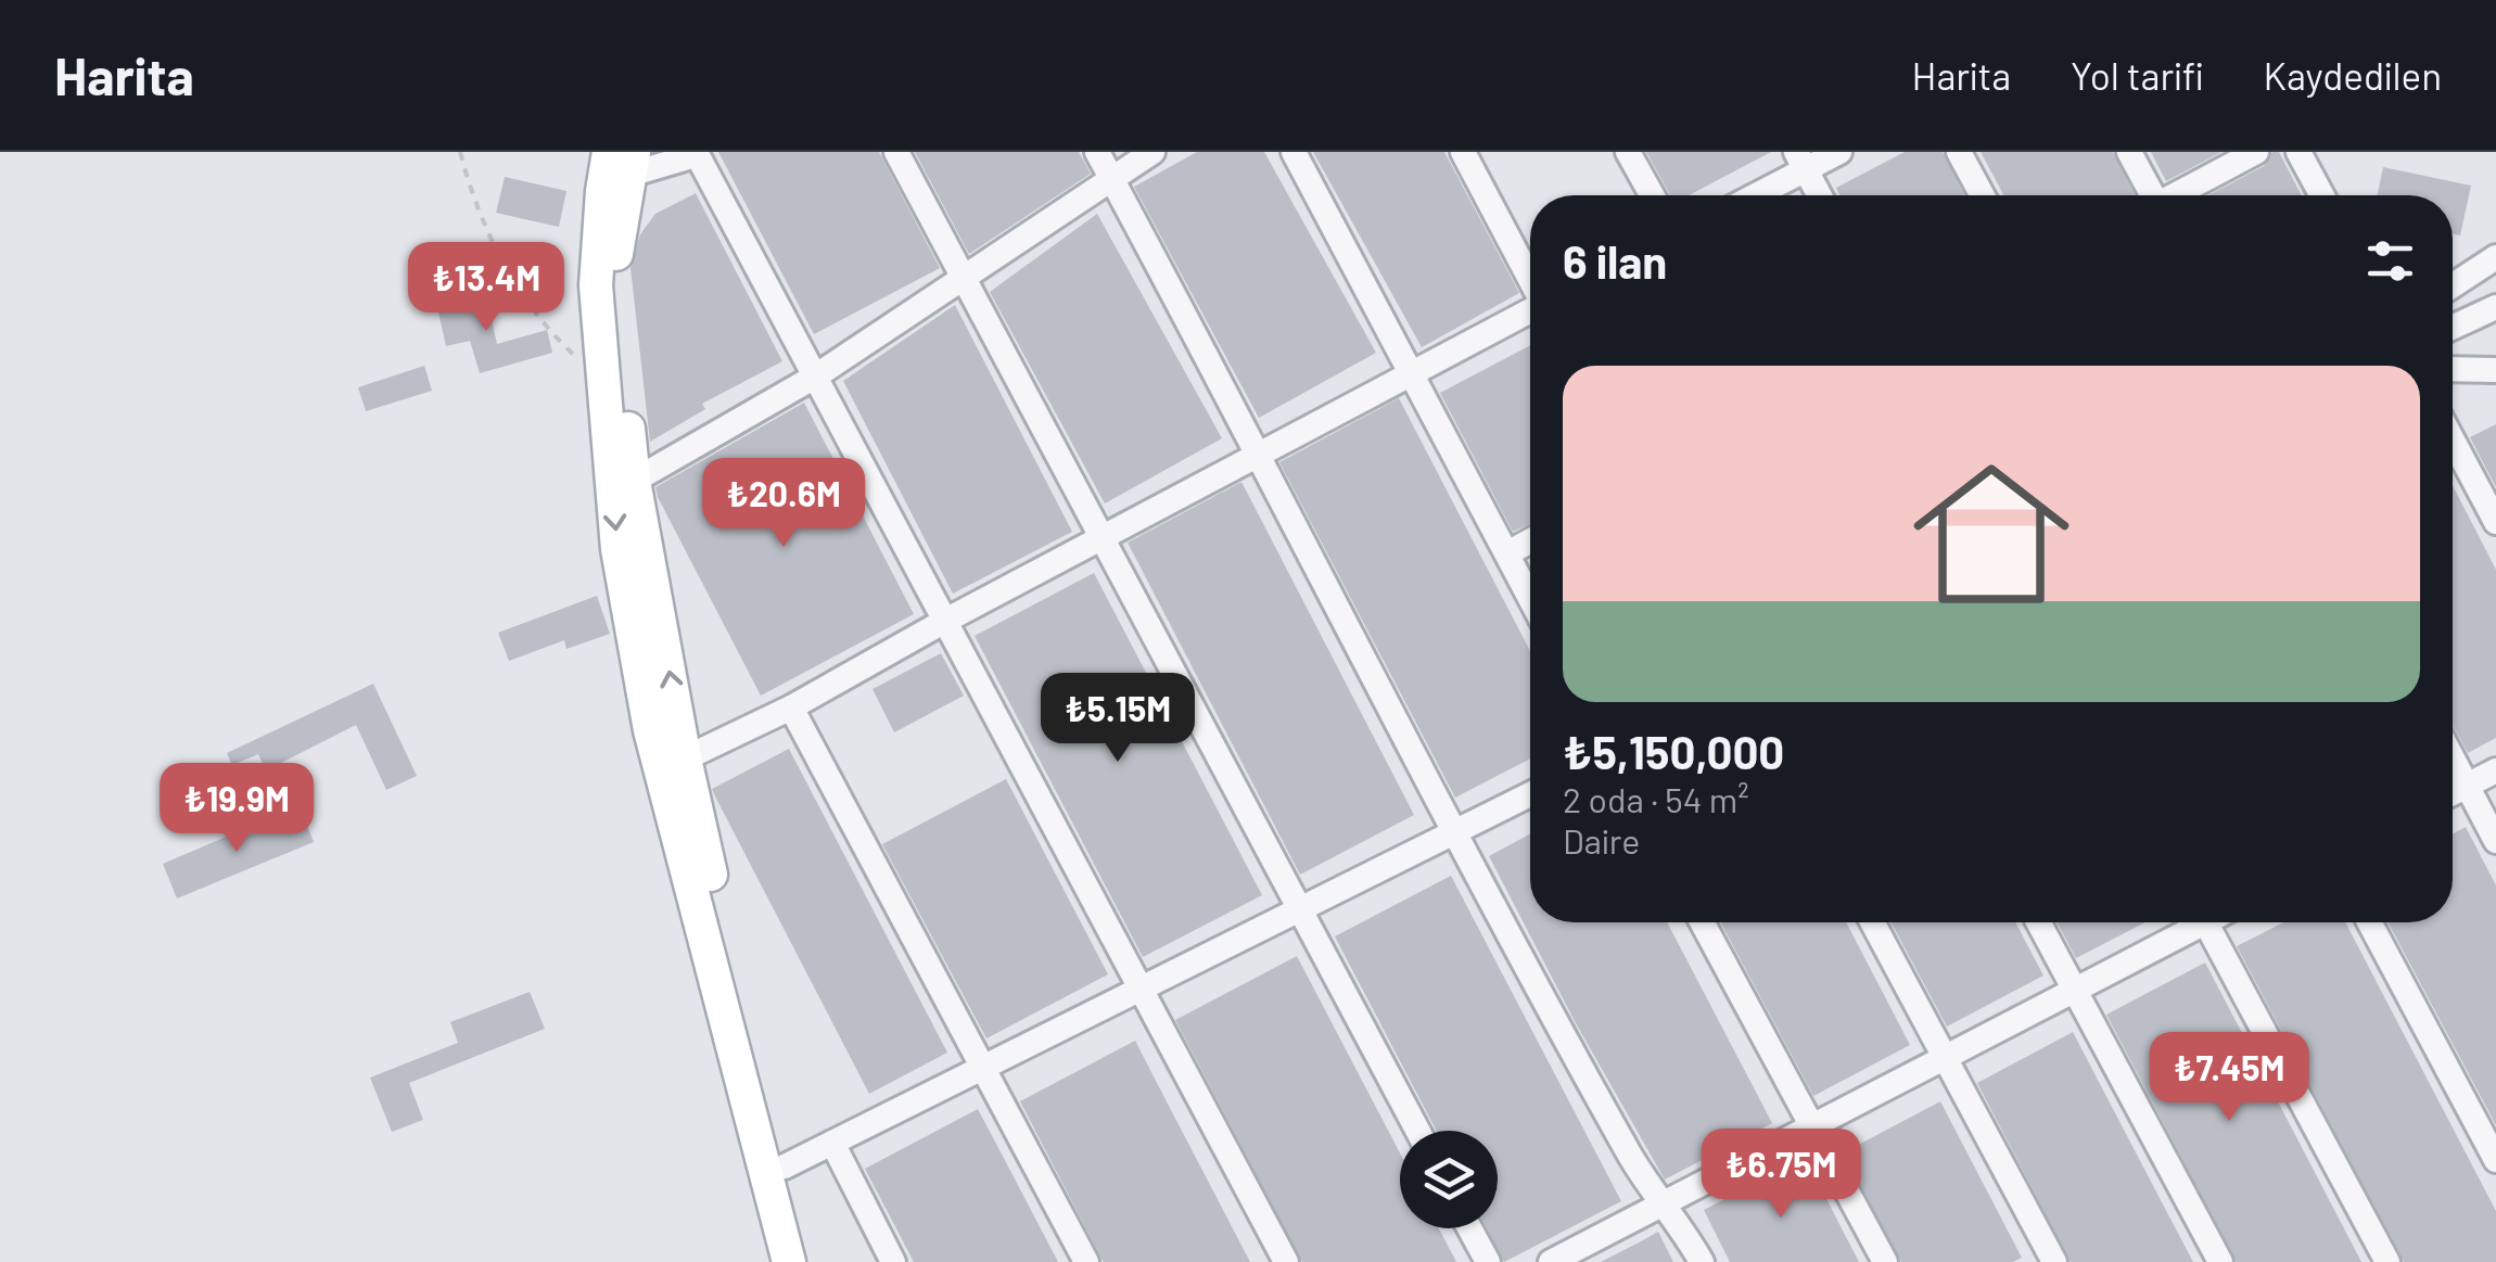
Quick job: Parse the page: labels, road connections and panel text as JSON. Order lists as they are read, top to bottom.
{
  "page": {
    "header": "Harita",
    "nav": ["Harita", "Yol tarifi", "Kaydedilen"],
    "heading": "6 ilan",
    "price": [
      "₺13.4M",
      "₺20.6M",
      "₺5.15M",
      "₺19.9M",
      "₺7.45M",
      "₺6.75M"
    ],
    "list": [
      {
        "name": "₺5,150,000",
        "note": "2 oda · 54 m² · Daire"
      }
    ]
  }
}
